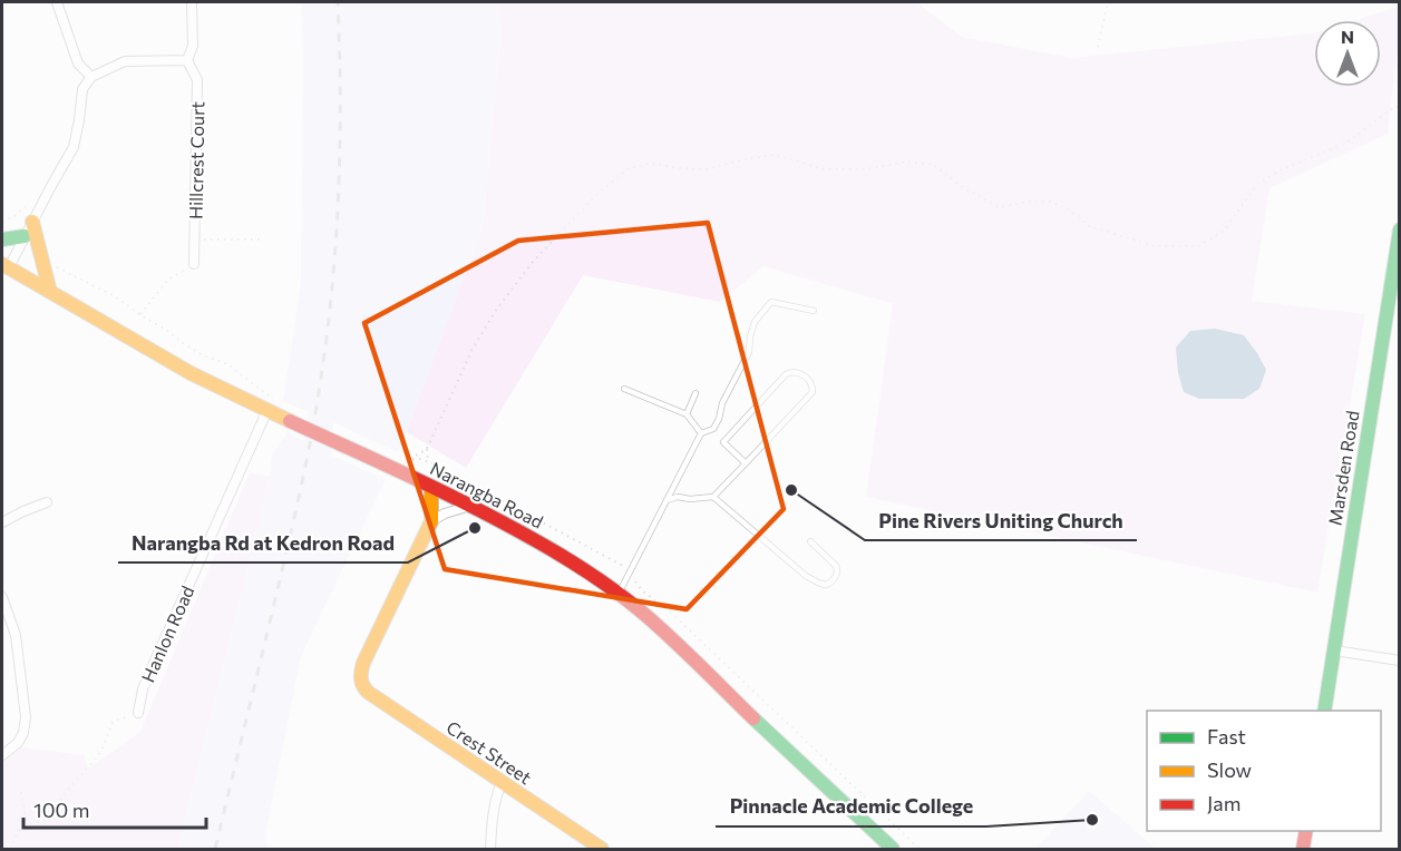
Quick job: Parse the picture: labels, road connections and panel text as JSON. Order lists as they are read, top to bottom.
{
  "streets": {
    "main road": ["Marsden Road", "Narangba Road", "Crest Street"],
    "street": ["Hillcrest Court", "Hanlon Road"]
  },
  "crossings": [
    ["Narangba Road", "Hanlon Road"]
  ],
  "places": ["Pine Rivers Uniting Church", "Narangba Rd at Kedron Road", "Pinnacle Academic College"],
  "legend": ["Fast", "Slow", "Jam"],
  "scale_bar": "100 m",
  "north": "top"
}
